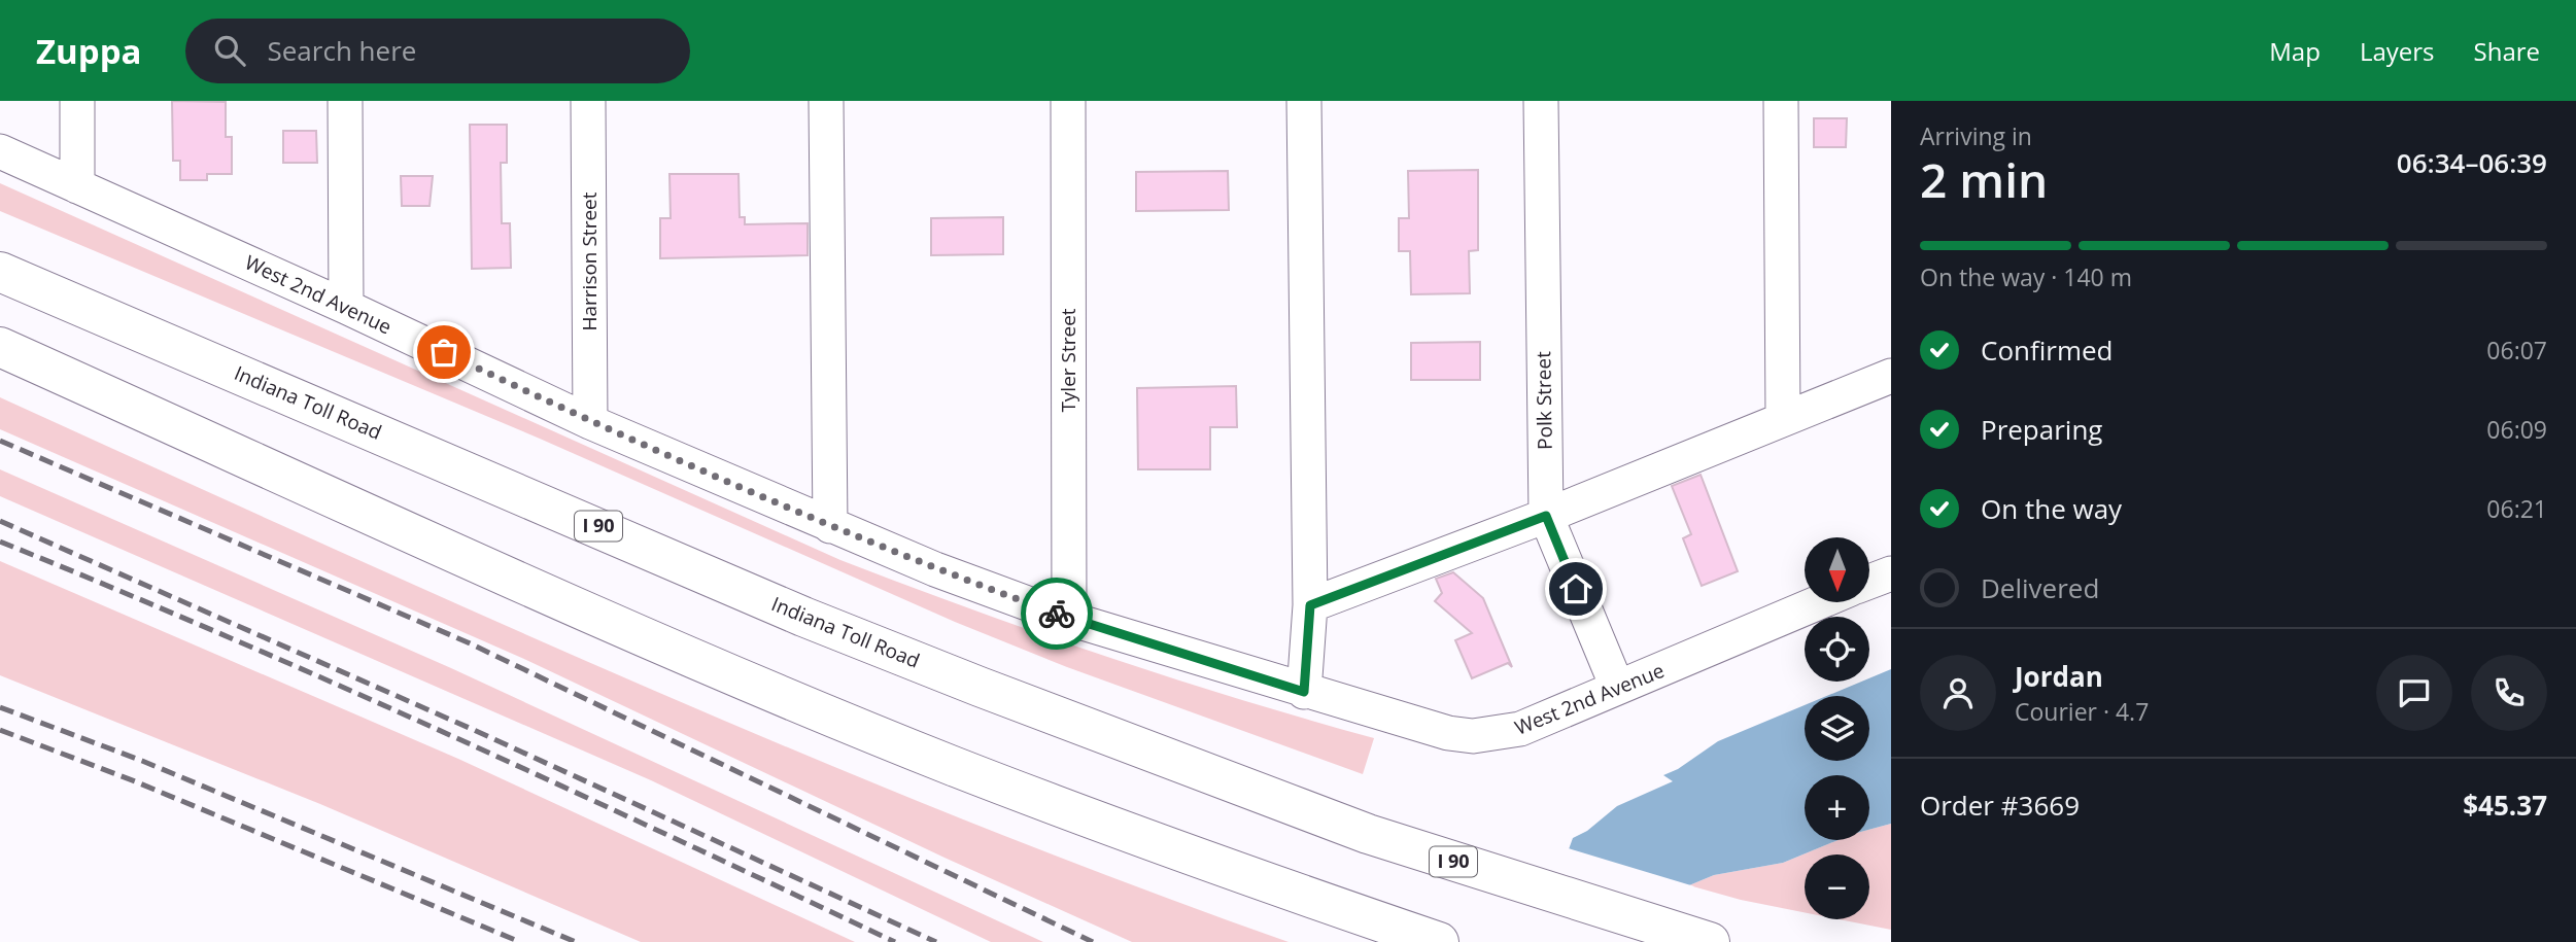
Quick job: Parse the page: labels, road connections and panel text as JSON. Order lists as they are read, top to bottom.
{
  "streets": {
    "highway": ["Indiana Toll Road", "I 90"],
    "street": [
      "Harrison Street",
      "West 2nd Avenue",
      "Tyler Street",
      "Polk Street"
    ]
  },
  "crossings": [
    ["Harrison Street", "West 2nd Avenue"],
    ["West 2nd Avenue", "Tyler Street"],
    ["West 2nd Avenue", "Polk Street"]
  ],
  "north": "bottom",
  "page": {
    "header": "Zuppa",
    "search": "Search here",
    "nav": ["Map", "Layers", "Share"],
    "heading": ["2 min", "Arriving in", "06:34–06:39"],
    "panel": [
      "Jordan",
      "Courier · 4.7",
      "Order #3669",
      "$45.37"
    ],
    "bar": "On the way · 140 m",
    "list": [
      ["Confirmed", "06:07"],
      ["Preparing", "06:09"],
      ["On the way", "06:21"],
      "Delivered"
    ],
    "map_buttons": ["+", "−"]
  }
}
